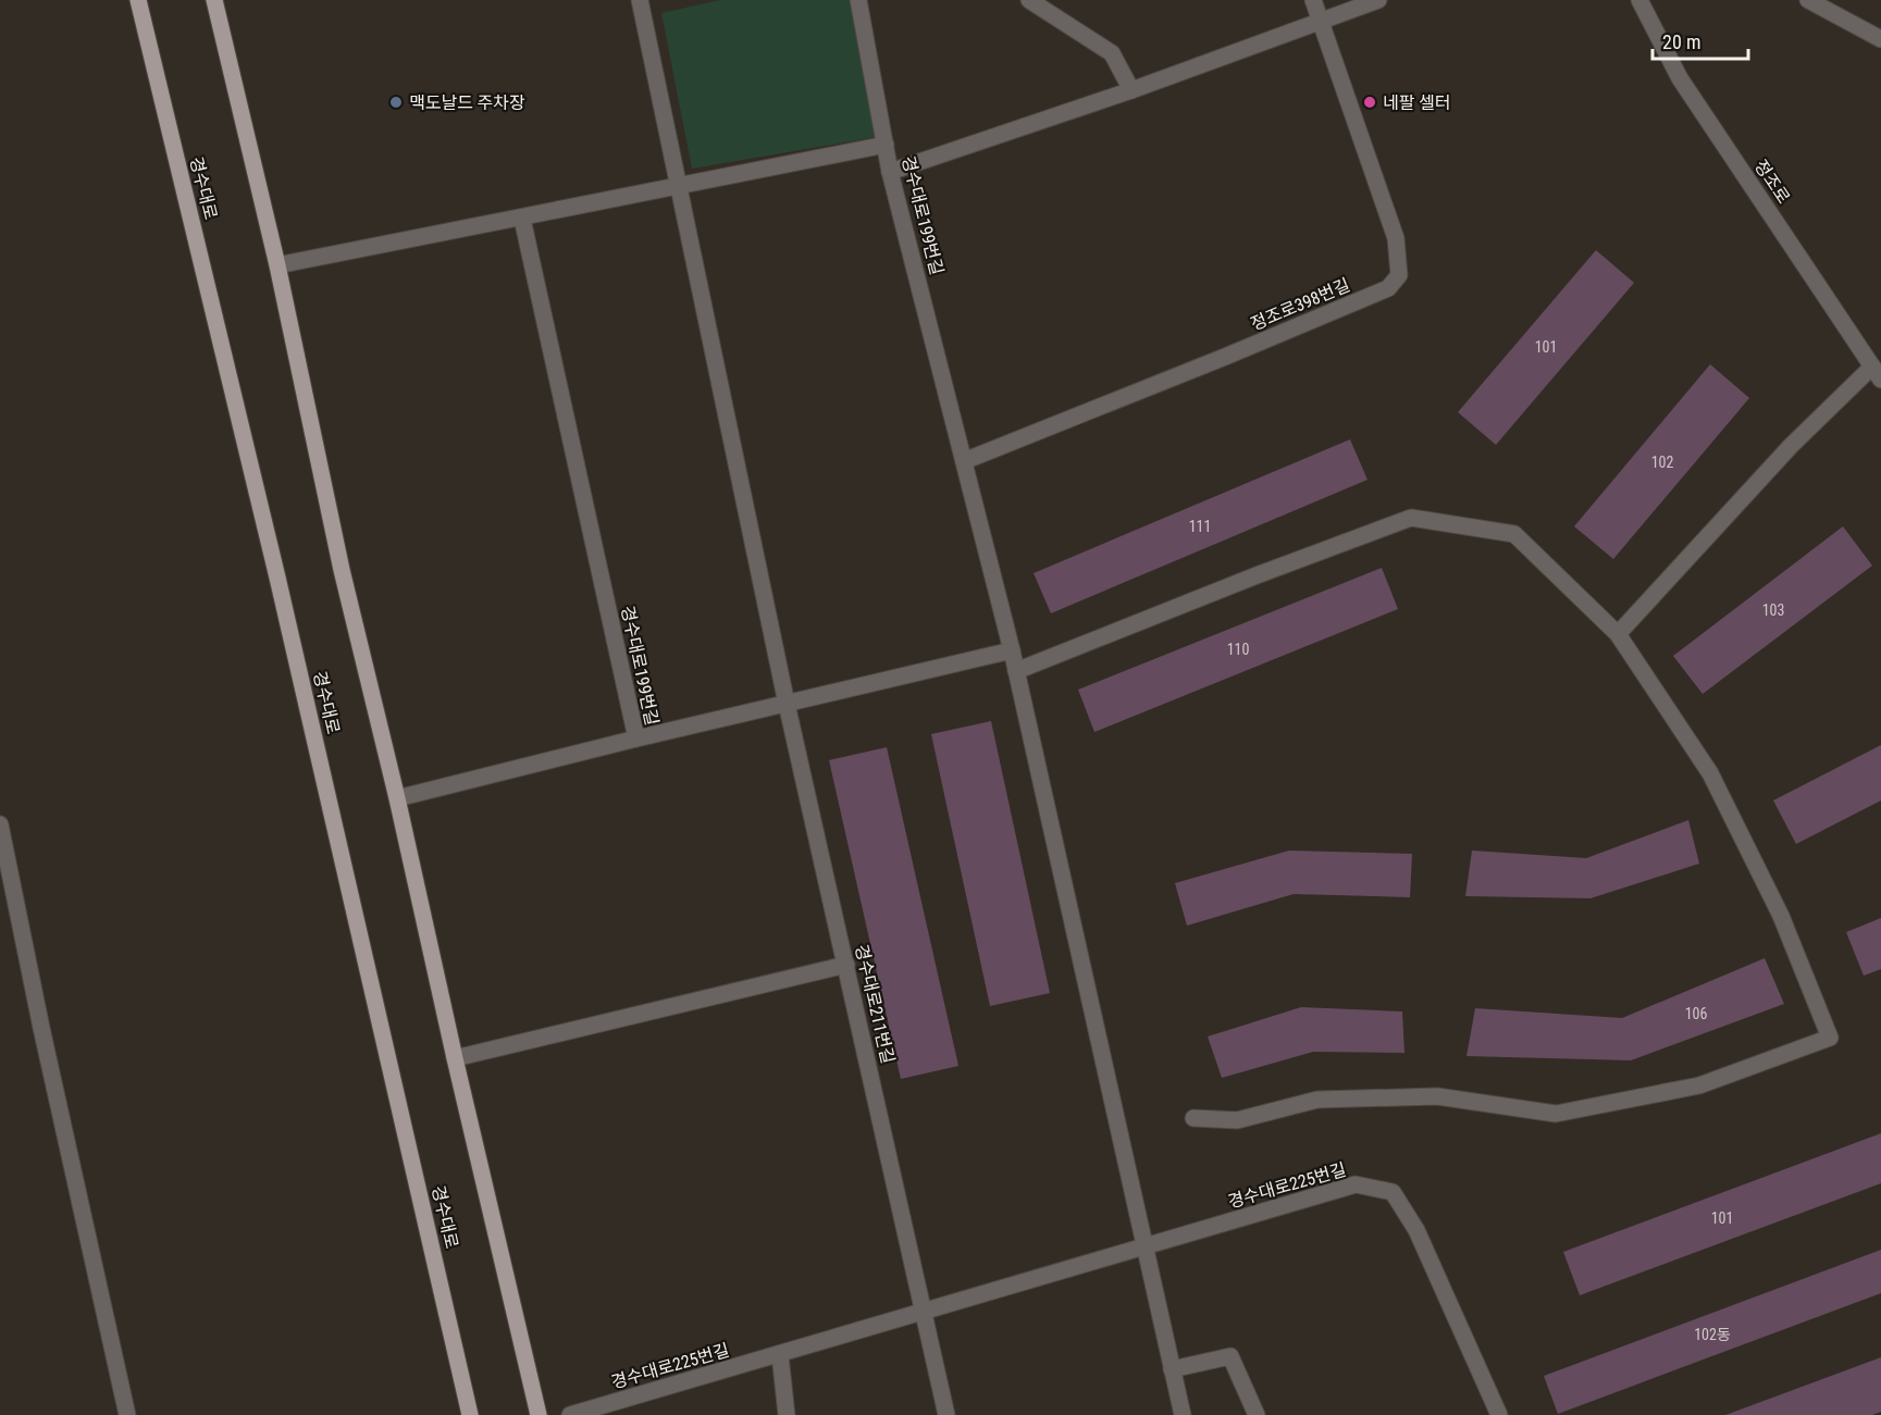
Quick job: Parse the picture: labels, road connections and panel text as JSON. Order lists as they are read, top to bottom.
{
  "streets": {
    "main road": ["경수대로"],
    "street": [
      "정조로",
      "경수대로199번길",
      "정조로398번길",
      "경수대로211번길",
      "경수대로225번길"
    ]
  },
  "crossings": [
    ["경수대로199번길", "정조로398번길"],
    ["경수대로211번길", "경수대로225번길"]
  ],
  "places": ["맥도날드 주차장", "네팔 셀터"],
  "house_numbers": [
    "101",
    "102",
    "111",
    "103",
    "110",
    "106",
    "101",
    "102동"
  ],
  "scale_bar": "20 m"
}
